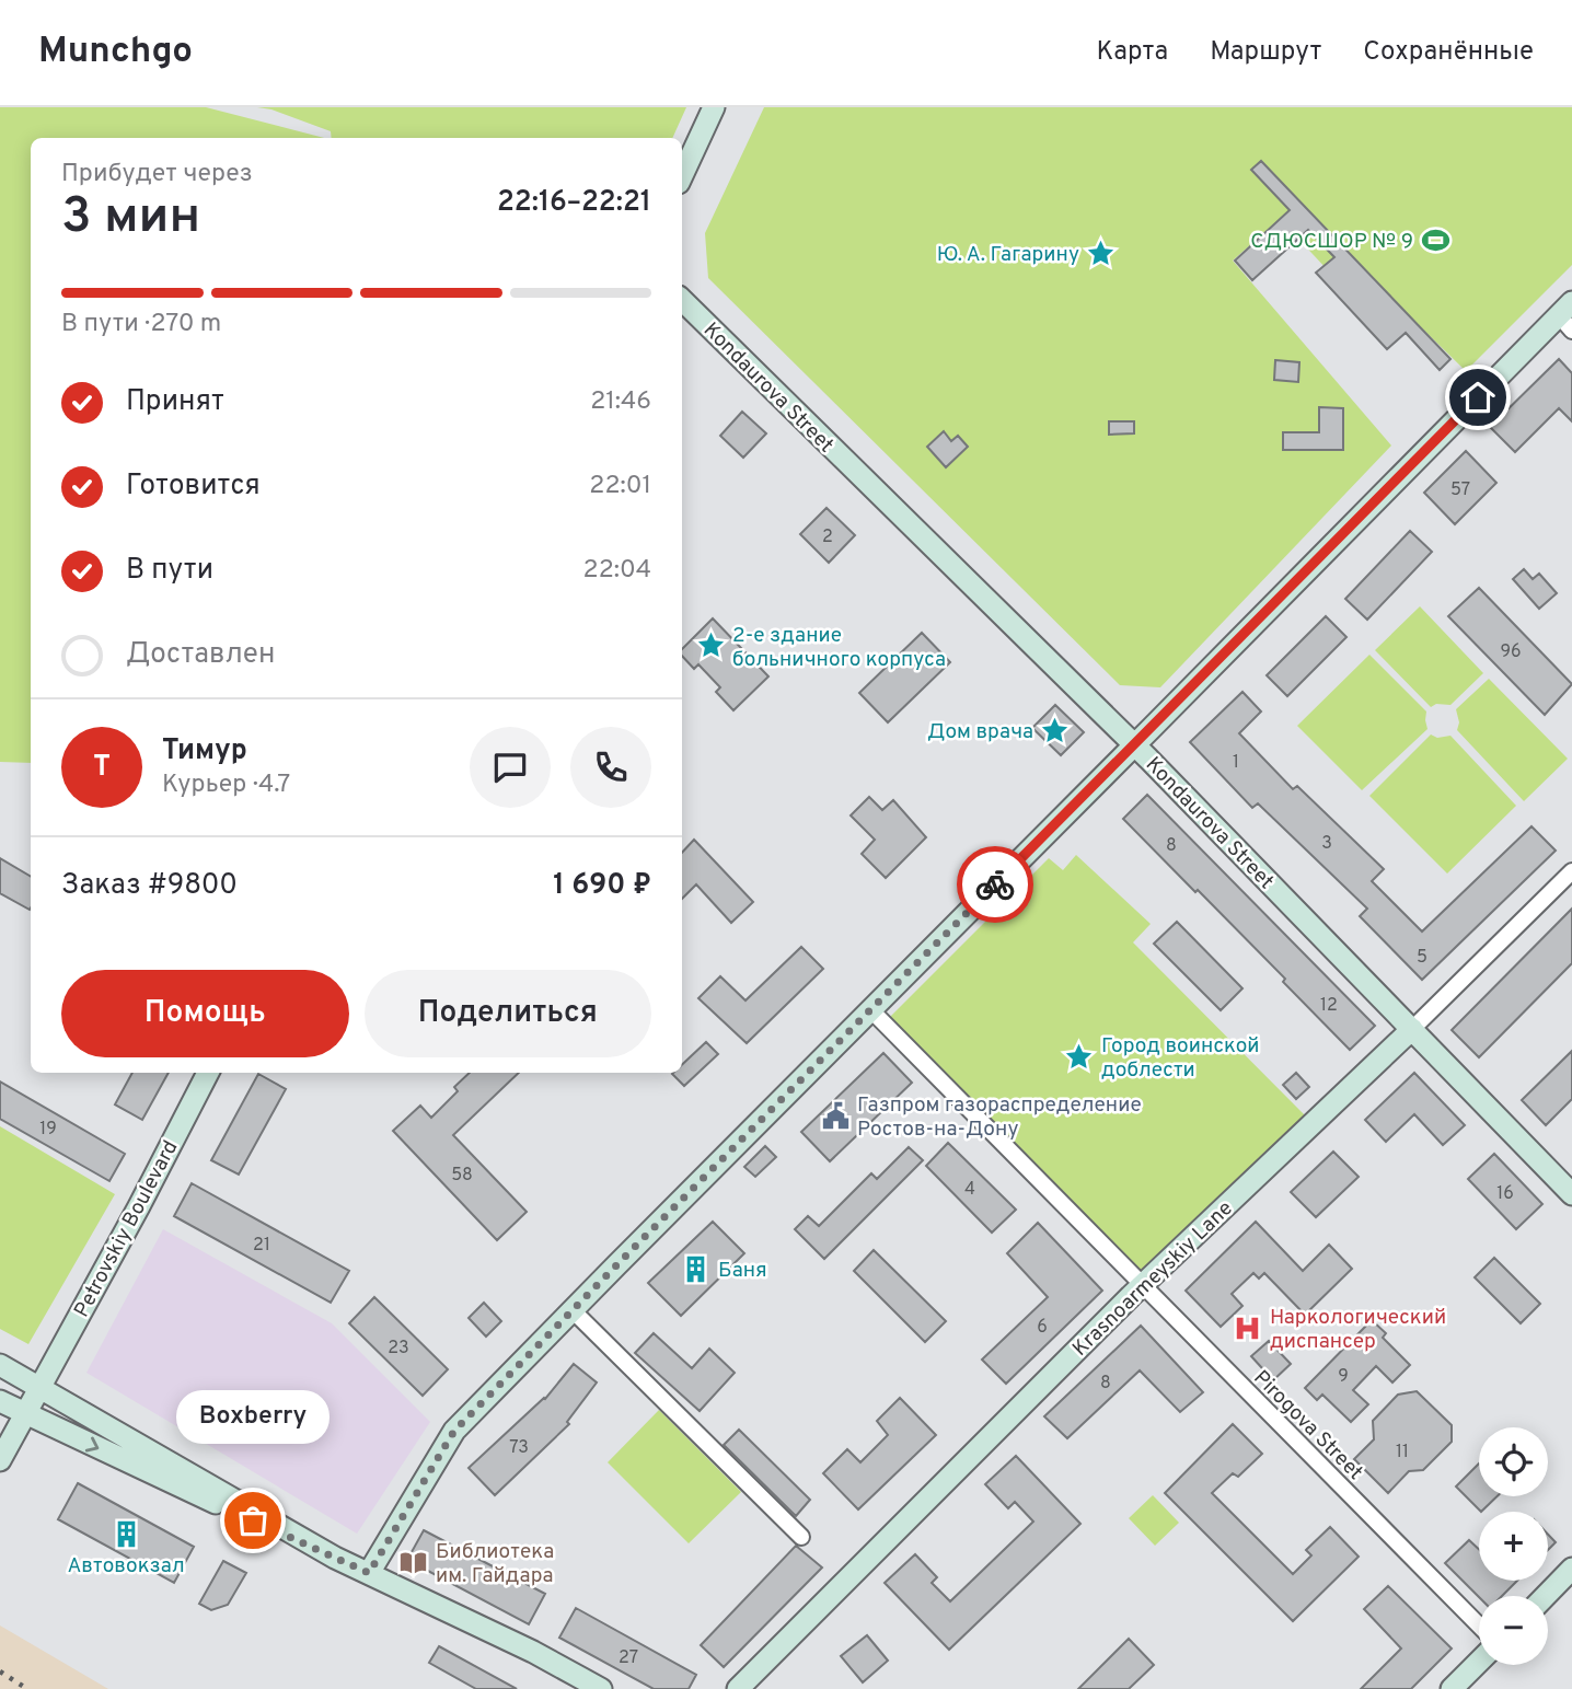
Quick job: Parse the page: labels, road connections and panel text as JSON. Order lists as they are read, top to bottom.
{
  "streets": {
    "street": [
      "Kondaurova Street",
      "Petrovskiy Boulevard",
      "Krasnoarmeyskiy Lane",
      "Pirogova Street"
    ]
  },
  "crossings": [
    ["Kondaurova Street", "Krasnoarmeyskiy Lane"],
    ["Krasnoarmeyskiy Lane", "Pirogova Street"]
  ],
  "places": {
    "sports": ["СДЮСШОР № 9"],
    "place": [
      "Ю. А. Гагарину",
      "2-е здание больничного корпуса",
      "Дом врача",
      "Город воинской доблести"
    ],
    "public building": ["Газпром газораспределение Ростов-на-Дону"],
    "building": ["Баня", "Автовокзал"],
    "hospital": ["Наркологический диспансер"],
    "other": ["Boxberry"],
    "library": ["Библиотека им. Гайдара"]
  },
  "house_numbers": [
    "57",
    "2",
    "96",
    "1",
    "3",
    "8",
    "5",
    "12",
    "19",
    "58",
    "4",
    "16",
    "21",
    "6",
    "23",
    "9",
    "8",
    "73",
    "11",
    "27"
  ],
  "page": {
    "header": "Munchgo",
    "nav": ["Карта", "Маршрут", "Сохранённые"],
    "heading": ["3 мин", "Прибудет через", "22:16–22:21"],
    "panel": [
      "Тимур",
      "Курьер · 4.7",
      "Заказ #9800",
      "1 690 ₽"
    ],
    "bar": "В пути · 270 m",
    "list": [
      ["Принят", "21:46"],
      ["Готовится", "22:01"],
      ["В пути", "22:04"],
      "Доставлен"
    ],
    "round": "Т",
    "buttons": ["Помощь", "Поделиться"],
    "bubble": "Boxberry",
    "map_buttons": ["+", "−"]
  }
}
